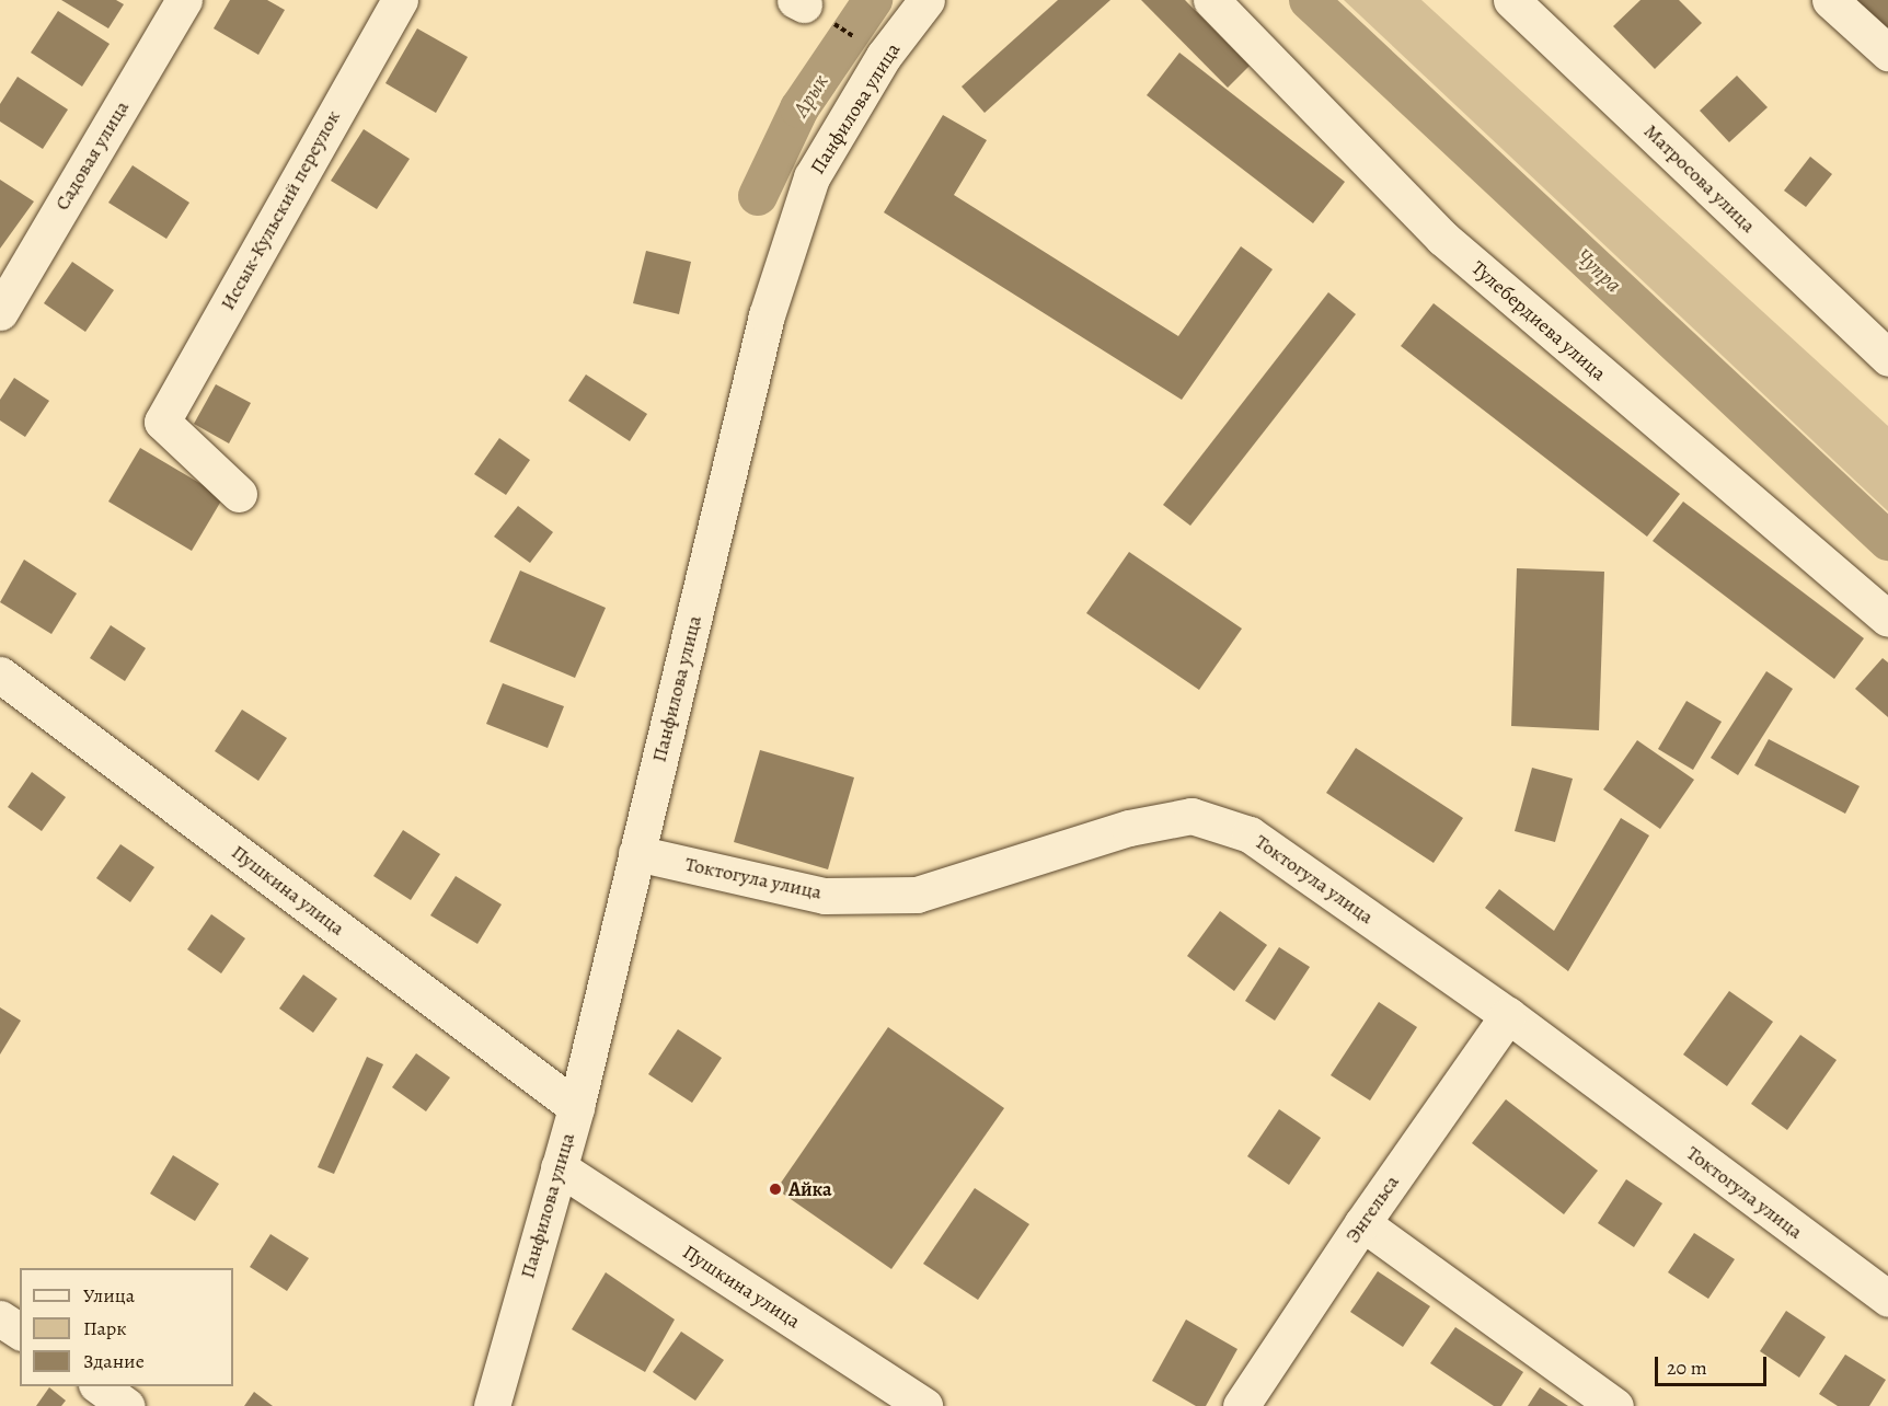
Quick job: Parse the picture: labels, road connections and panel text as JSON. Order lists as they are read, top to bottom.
{
  "streets": {
    "street": [
      "Панфилова улица",
      "Садовая улица",
      "Матросова улица",
      "Иссык-Кульский переулок",
      "Тулебердиева улица",
      "Токтогула улица",
      "Пушкина улица",
      "Энгельса"
    ]
  },
  "crossings": [
    ["Панфилова улица", "Токтогула улица"],
    ["Панфилова улица", "Пушкина улица"],
    ["Токтогула улица", "Энгельса"]
  ],
  "water": ["Арык", "Чупра"],
  "places": ["Айка"],
  "legend": ["Улица", "Парк", "Здание"],
  "scale_bar": "20 m"
}
